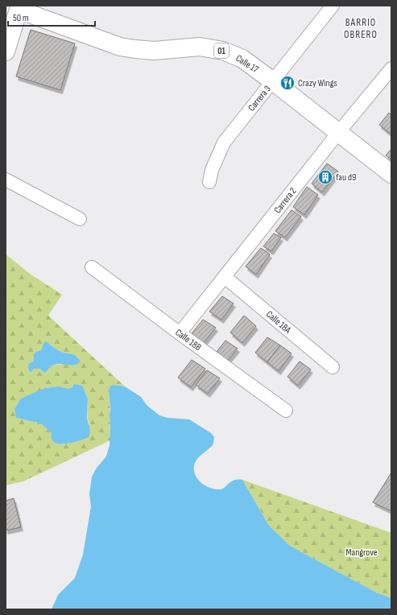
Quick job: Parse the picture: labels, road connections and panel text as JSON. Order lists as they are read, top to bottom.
{
  "streets": {
    "highway": ["01", "Calle 17"],
    "street": [
      "Carrera 3",
      "Carrera 2",
      "Calle 18A",
      "Calle 18B"
    ]
  },
  "crossings": [
    ["01", "Calle 17"],
    ["Calle 17", "Carrera 3"],
    ["Calle 17", "Carrera 2"],
    ["Carrera 2", "Calle 18A"],
    ["Carrera 2", "Calle 18B"]
  ],
  "districts": ["BARRIO OBRERO"],
  "parks": ["Mangrove"],
  "places": {
    "restaurant": ["Crazy Wings"],
    "building": ["fau d9"]
  },
  "scale_bar": "50 m"
}
